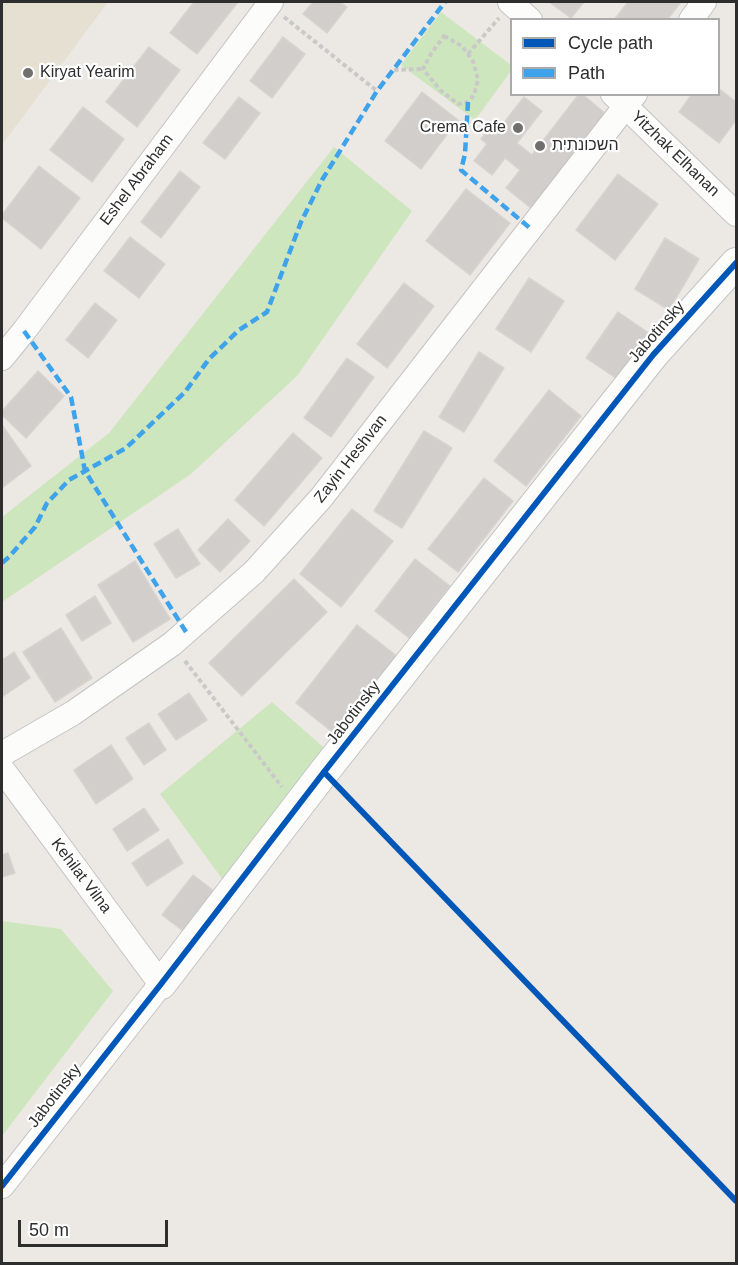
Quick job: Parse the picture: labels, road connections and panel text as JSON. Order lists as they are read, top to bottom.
{
  "streets": {
    "street": [
      "Yitzhak Elhanan",
      "Eshel Abraham",
      "Jabotinsky",
      "Zayin Heshvan",
      "Kehilat Vilna"
    ]
  },
  "crossings": [
    ["Yitzhak Elhanan", "Zayin Heshvan"],
    ["Jabotinsky", "Kehilat Vilna"]
  ],
  "places": ["Kiryat Yearim", "Crema Cafe", "השכונתית"],
  "legend": ["Cycle path", "Path"],
  "scale_bar": "50 m"
}
